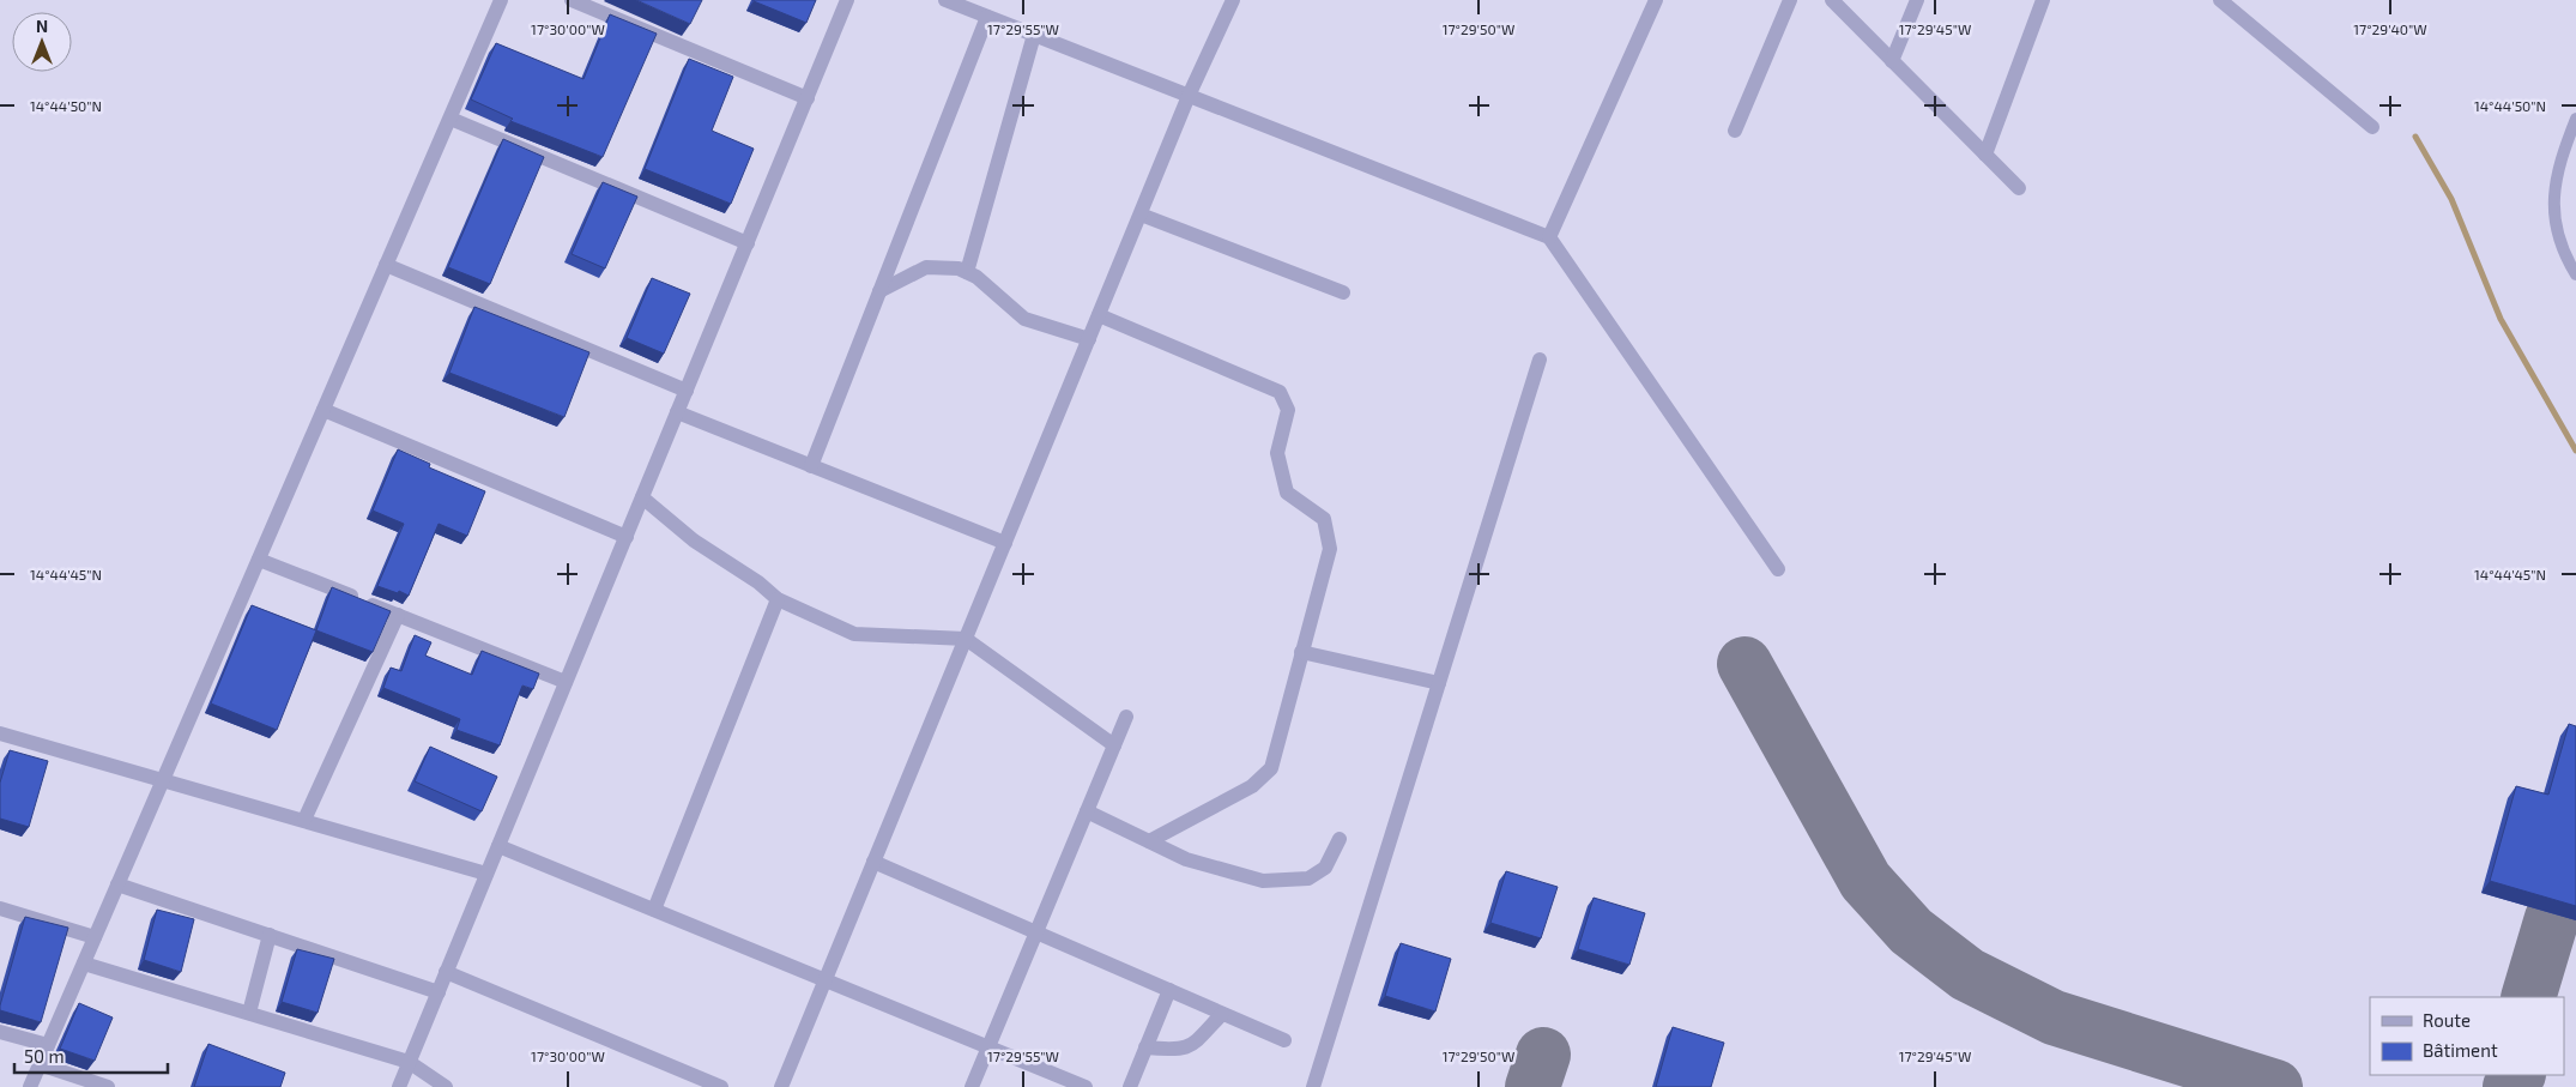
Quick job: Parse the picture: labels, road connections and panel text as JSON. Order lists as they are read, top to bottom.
{
  "legend": ["Route", "Bâtiment"],
  "scale_bar": "50 m",
  "north": "top",
  "coordinates": [
    "17°30'00\"W",
    "17°29'55\"W",
    "17°29'50\"W",
    "17°29'45\"W",
    "17°29'40\"W",
    "14°44'50\"N",
    "14°44'45\"N"
  ]
}
